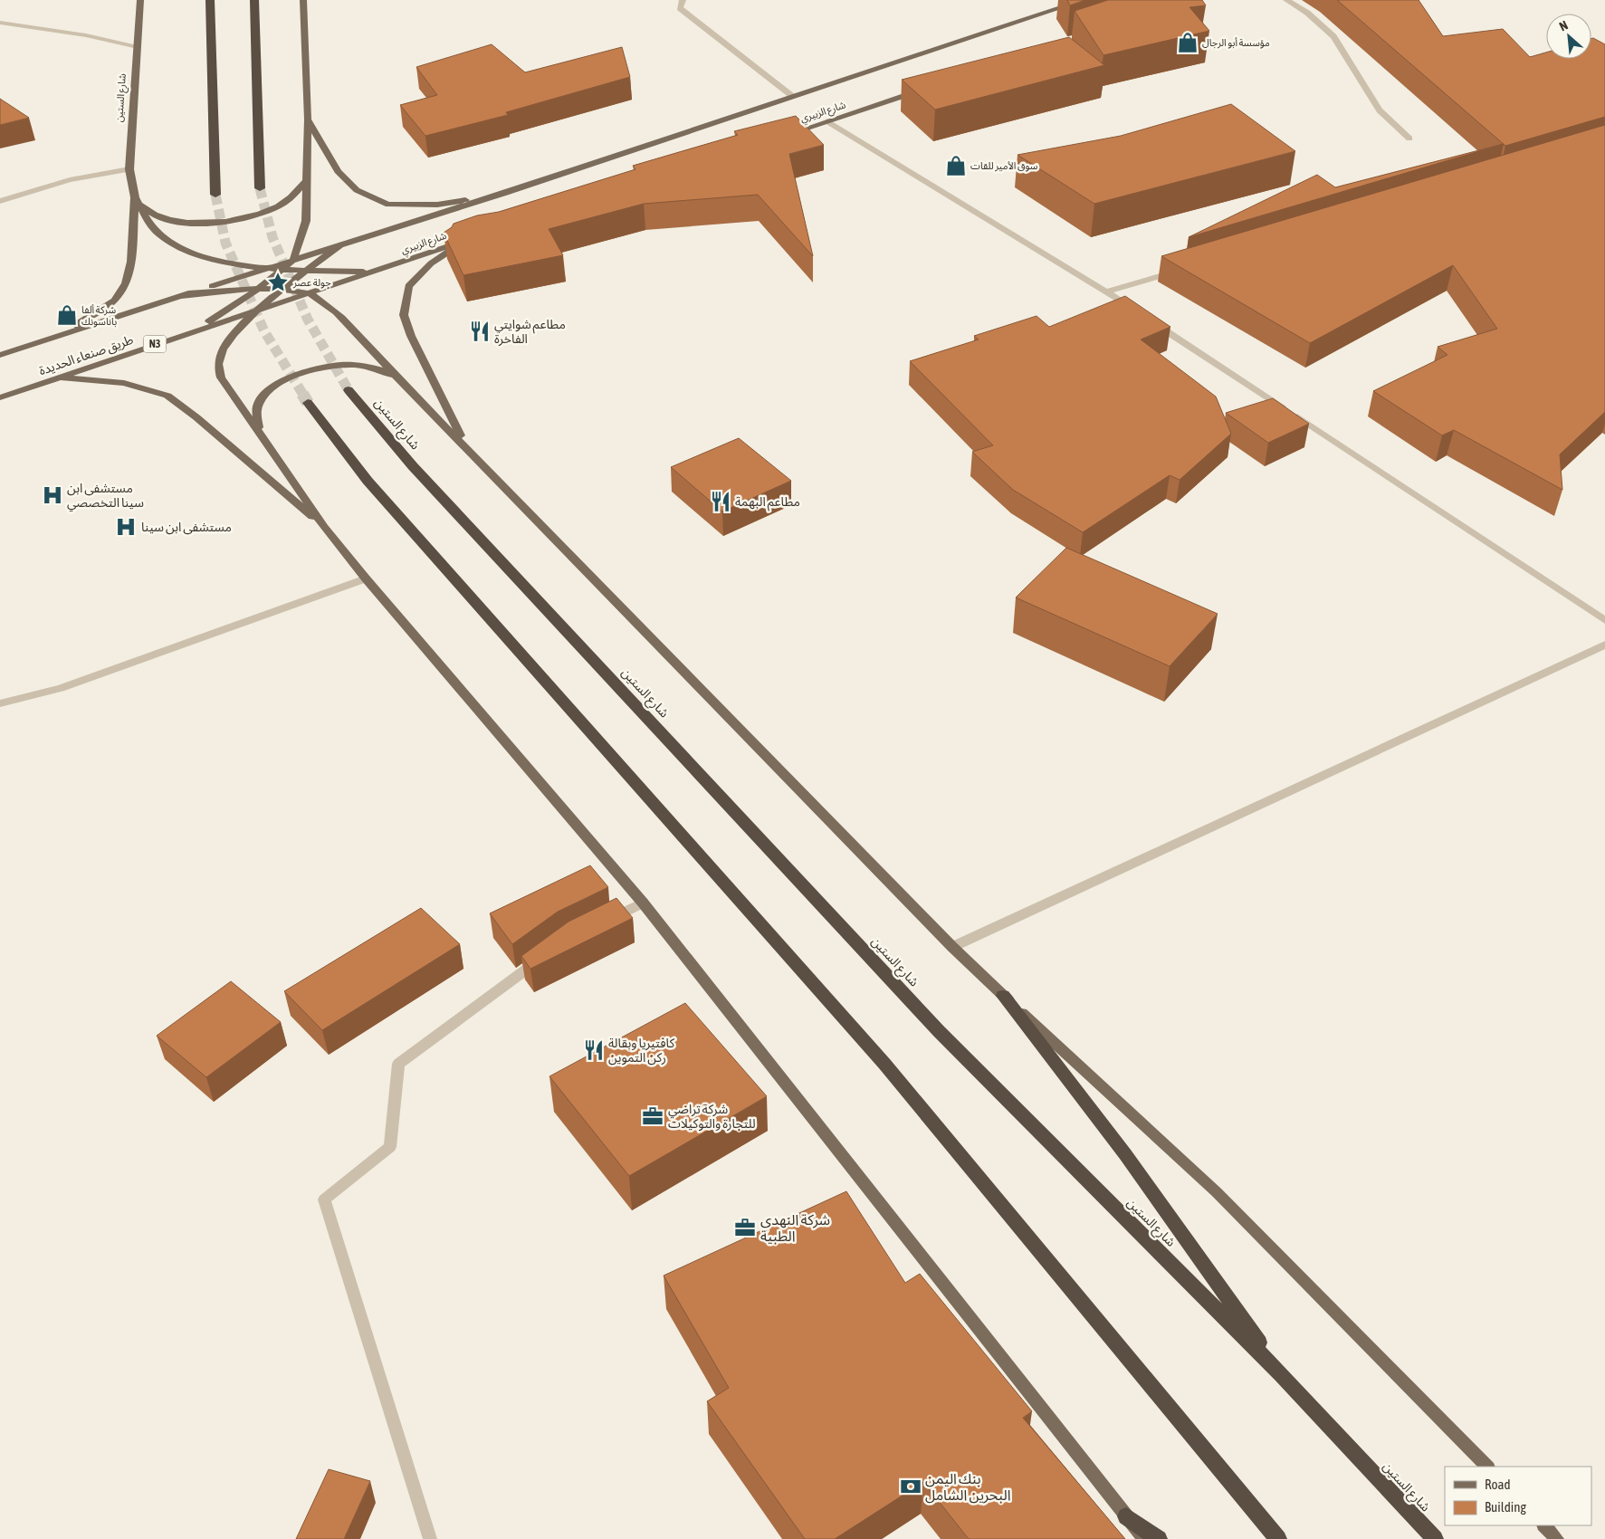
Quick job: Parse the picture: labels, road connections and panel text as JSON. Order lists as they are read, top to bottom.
{
  "streets": {
    "highway": ["شارع الستين"],
    "main road": ["شارع الزبيري", "N3", "طريق صنعاء الحديدة"]
  },
  "crossings": [
    ["شارع الزبيري", "طريق صنعاء الحديدة"]
  ],
  "places": {
    "shop": ["مؤسسة أبو الرجال", "سوق الأمير للقات", "شركة ألفا باناسونك"],
    "place": ["جولة عصر"],
    "restaurant": ["مطاعم شوايتي الفاخرة", "مطاعم البهمة", "كافتيريا وبقالة ركن التموين"],
    "hospital": ["مستشفى ابن سينا التخصصي", "مستشفى ابن سينا"],
    "office": ["شركة تراضي للتجارة والتوكيلات", "شركة النهدي الطبية"],
    "bank": ["بنك اليمن البحرين الشامل"]
  },
  "legend": ["Road", "Building"],
  "north": "top left"
}
